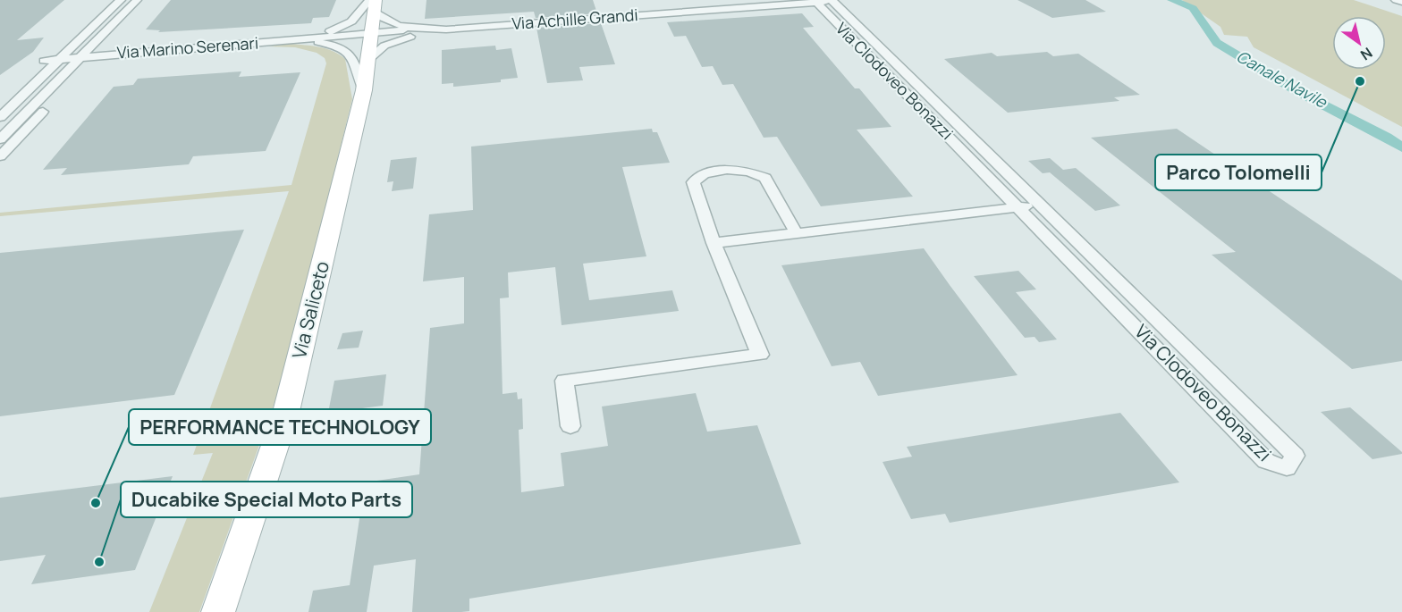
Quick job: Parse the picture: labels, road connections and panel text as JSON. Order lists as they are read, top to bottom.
{
  "streets": {
    "main road": ["Via Saliceto"],
    "street": ["Via Achille Grandi", "Via Marino Serenari", "Via Clodoveo Bonazzi"]
  },
  "crossings": [
    ["Via Achille Grandi", "Via Marino Serenari"],
    ["Via Achille Grandi", "Via Clodoveo Bonazzi"],
    ["Via Achille Grandi", "Via Saliceto"],
    ["Via Marino Serenari", "Via Saliceto"]
  ],
  "water": ["Canale Navile"],
  "places": ["Parco Tolomelli", "PERFORMANCE TECHNOLOGY", "Ducabike Special Moto Parts"],
  "north": "bottom right"
}
